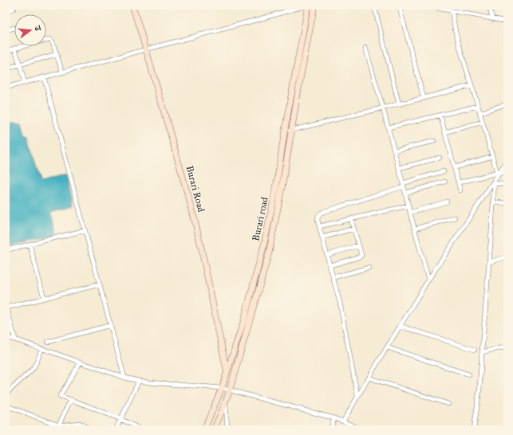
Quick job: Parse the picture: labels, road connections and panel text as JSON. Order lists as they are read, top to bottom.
{
  "streets": {
    "main road": ["Burari Road", "Burari road"]
  },
  "crossings": [
    ["Burari Road", "Burari road"]
  ],
  "north": "right"
}
